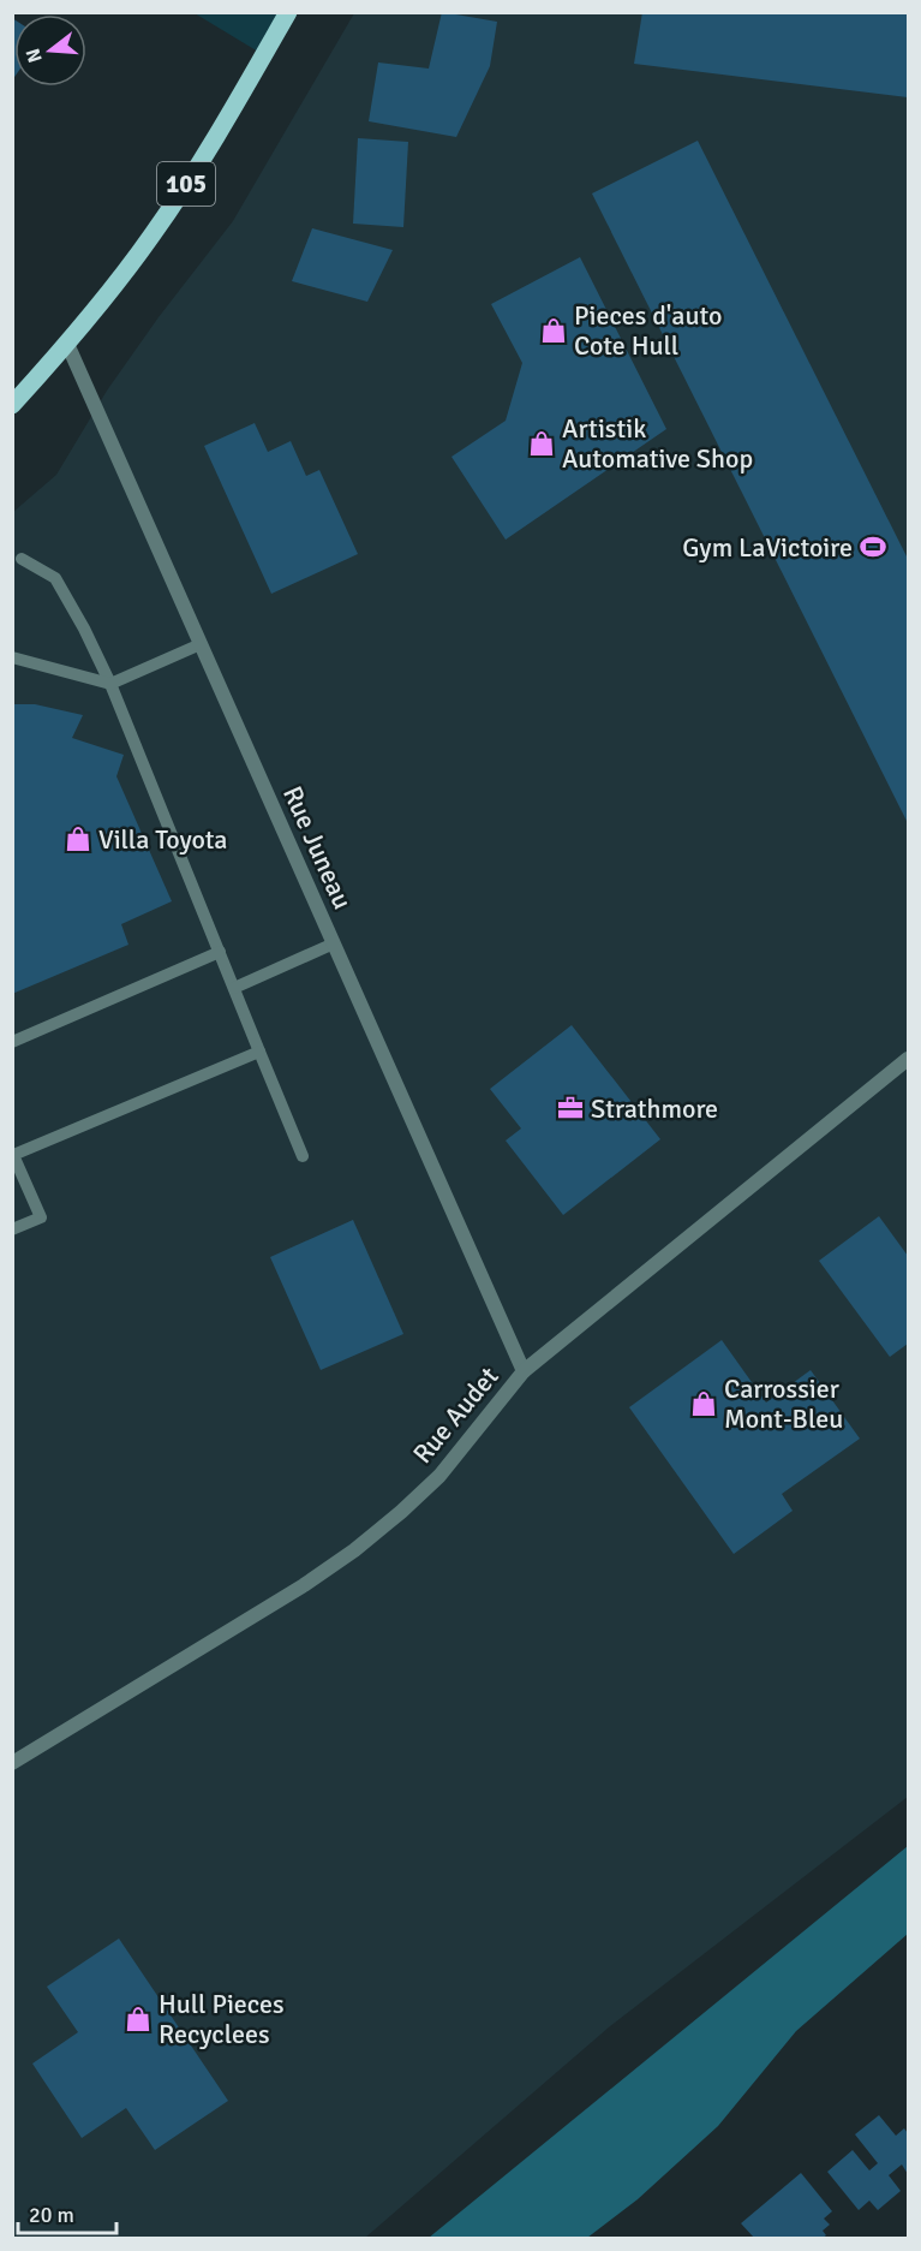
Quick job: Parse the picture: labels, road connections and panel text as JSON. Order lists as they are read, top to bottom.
{
  "streets": {
    "main road": ["105"],
    "street": ["Rue Juneau", "Rue Audet"]
  },
  "crossings": [
    ["105", "Rue Juneau"],
    ["Rue Juneau", "Rue Audet"]
  ],
  "places": {
    "shop": [
      "Pieces d'auto Cote Hull",
      "Artistik Automative Shop",
      "Villa Toyota",
      "Carrossier Mont-Bleu",
      "Hull Pieces Recyclees"
    ],
    "sports": ["Gym LaVictoire"],
    "office": ["Strathmore"]
  },
  "scale_bar": "20 m",
  "north": "left"
}
